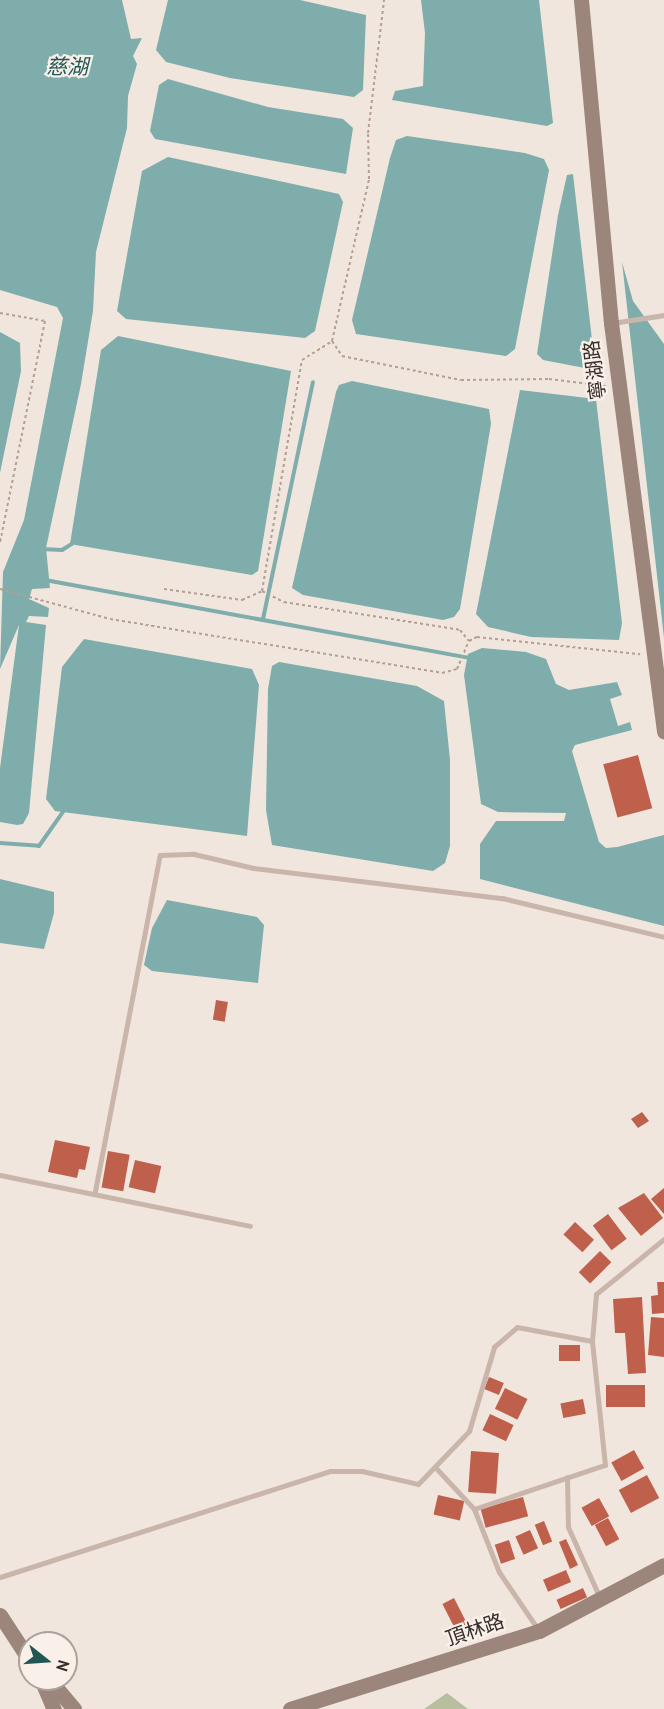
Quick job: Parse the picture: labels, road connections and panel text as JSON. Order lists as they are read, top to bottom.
{
  "streets": {
    "main road": ["寧湖路", "頂林路"]
  },
  "water": ["慈湖"],
  "north": "right"
}
